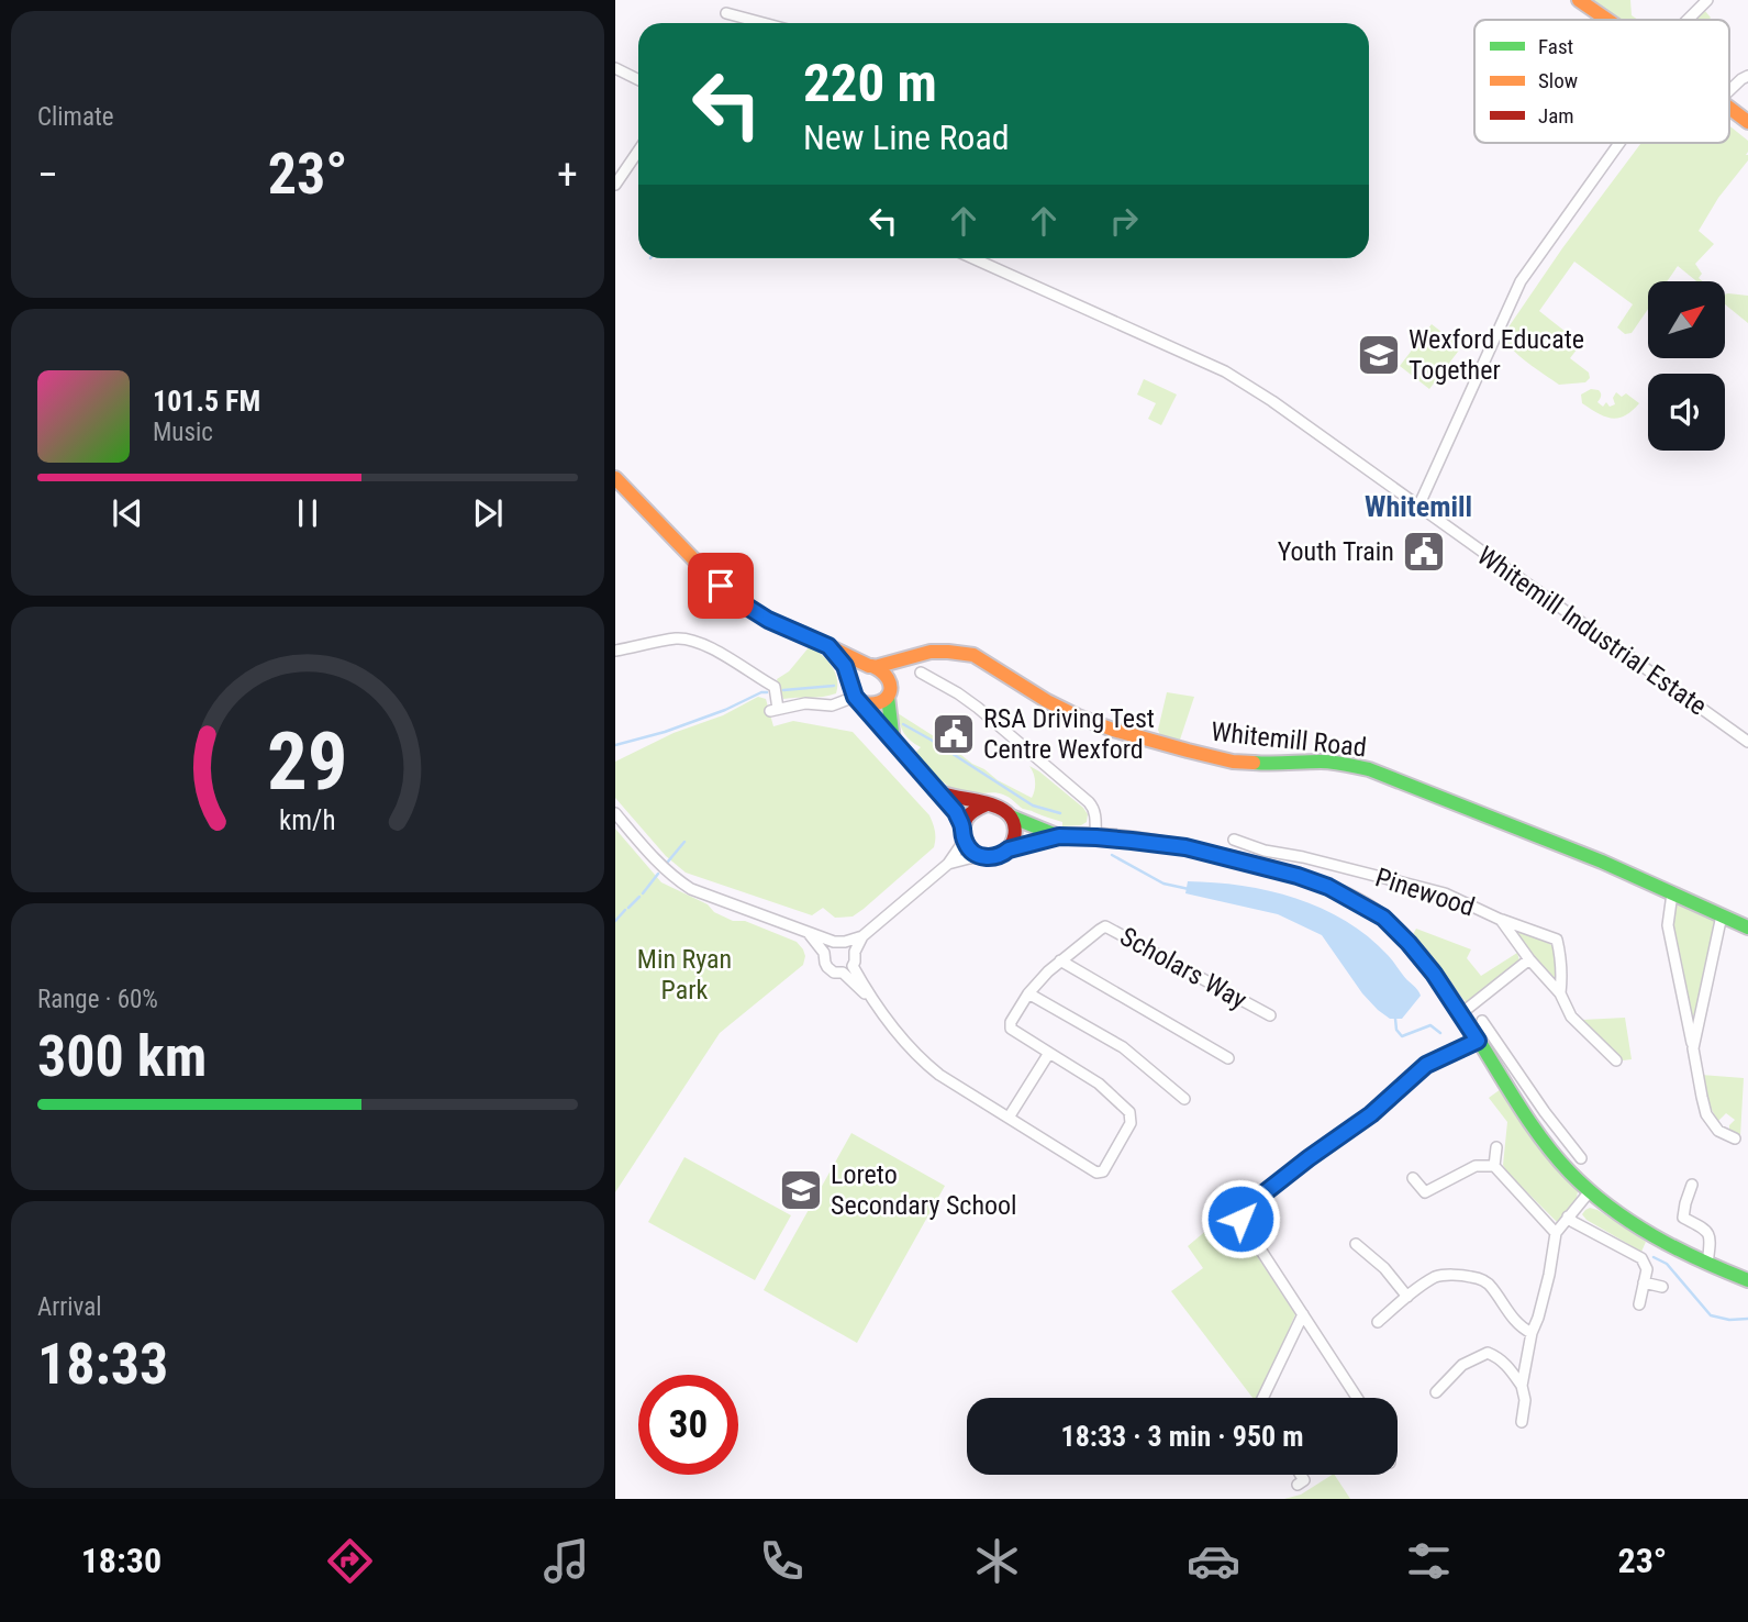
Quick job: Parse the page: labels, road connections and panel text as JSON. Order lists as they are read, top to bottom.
{
  "streets": {
    "main road": ["Whitemill Road"],
    "street": ["Whitemill Industrial Estate", "Pinewood", "Scholars Way"]
  },
  "districts": ["Whitemill"],
  "parks": ["Min Ryan Park"],
  "places": {
    "school or university": ["Wexford Educate Together", "Loreto Secondary School"],
    "public building": ["Youth Train", "RSA Driving Test Centre Wexford"]
  },
  "legend": ["Fast", "Slow", "Jam"],
  "north": "top right",
  "page": {
    "tile": [
      "Climate",
      ["Range · 60%", "300 km"],
      ["Arrival", "18:33"]
    ],
    "turn": ["220 m", "New Line Road"],
    "heat": ["−", "23°", "+"],
    "song": ["101.5 FM", "Music"],
    "limit": "30",
    "trip": "18:33 · 3 min · 950 m",
    "tabs": ["18:30", "23°"],
    "gauge": ["29", "km/h"]
  }
}
